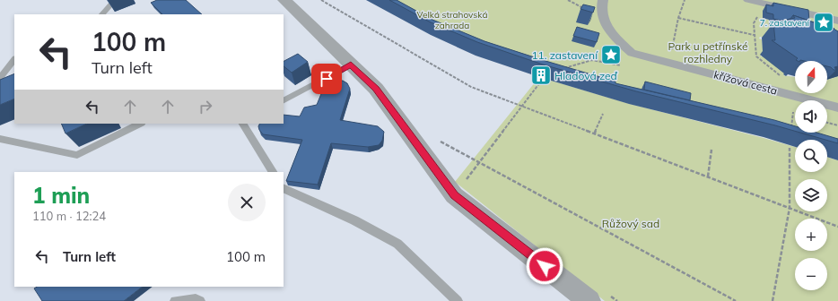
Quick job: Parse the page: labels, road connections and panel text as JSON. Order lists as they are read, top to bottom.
{
  "streets": {
    "street": ["křížová cesta"]
  },
  "parks": ["Velká strahovská zahrada", "Park u petřínské rozhledny", "Růžový sad"],
  "places": {
    "place": ["7. zastavení", "11. zastavení"],
    "building": ["Hladová zeď"]
  },
  "north": "top",
  "page": {
    "turn": ["100 m", "Turn left"],
    "map_buttons": ["+", "−"],
    "heading": ["1 min", "110 m · 12:24"],
    "list": [
      {
        "name": "Turn left",
        "value": "100 m"
      }
    ]
  }
}
